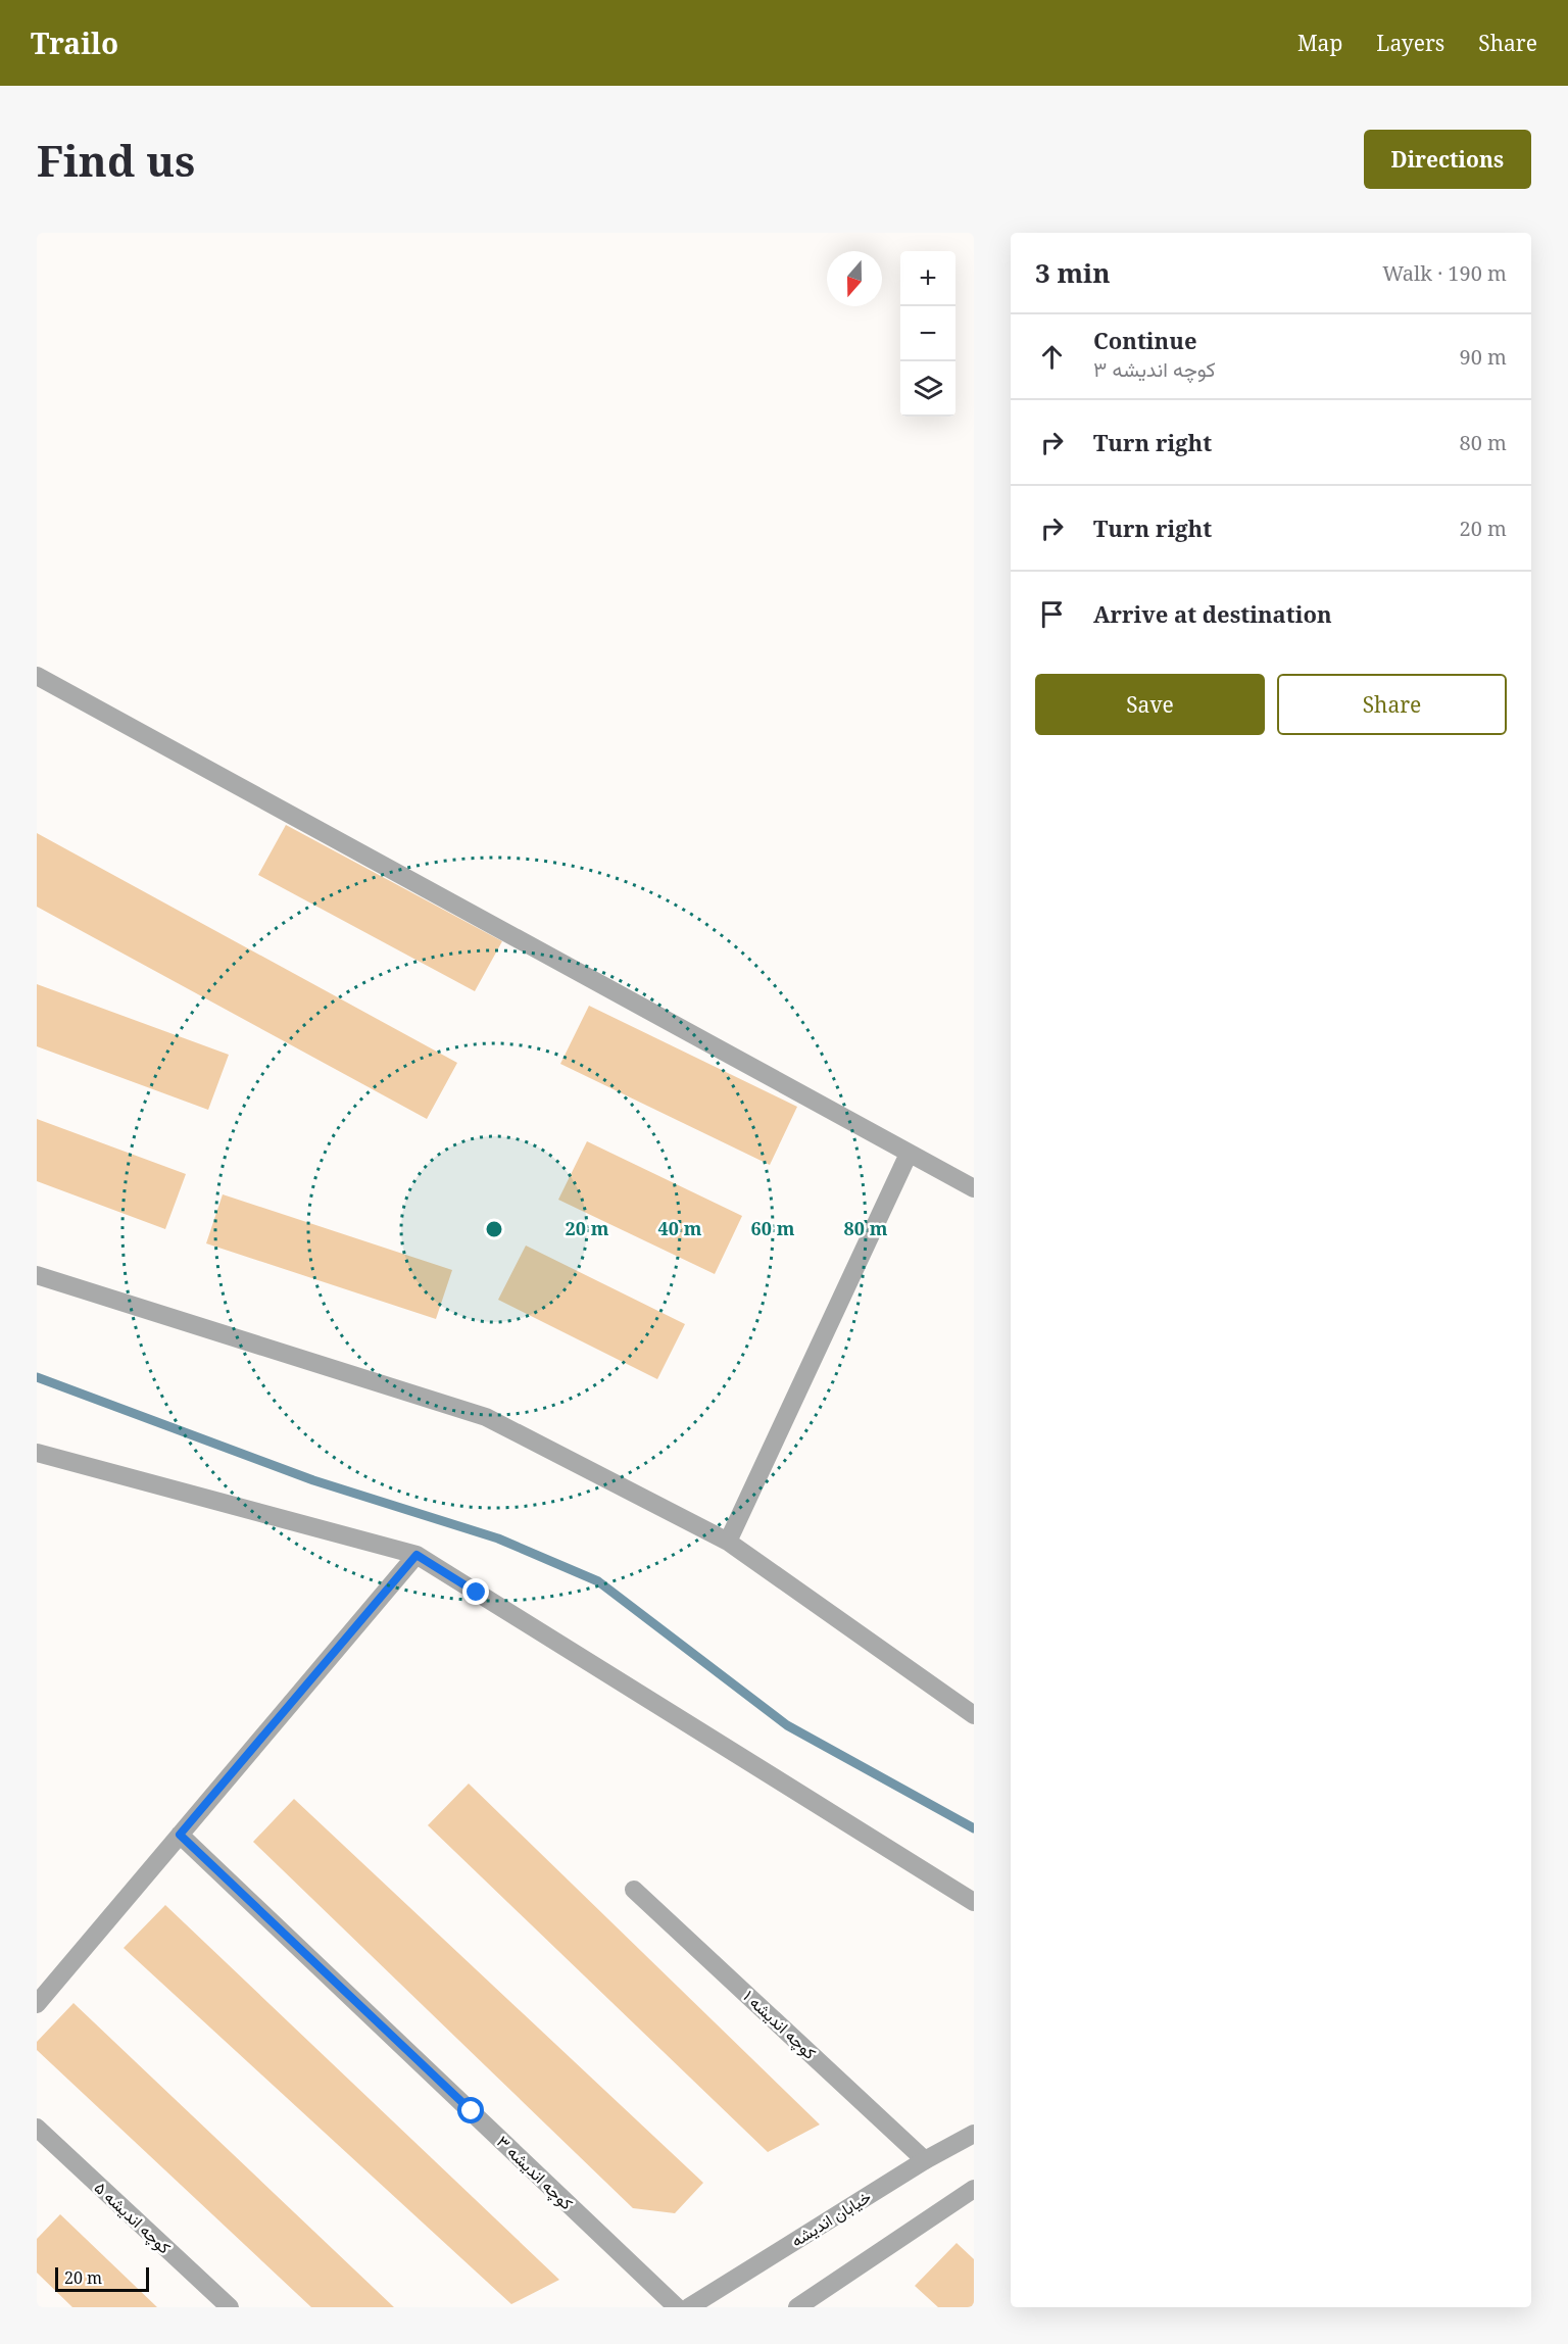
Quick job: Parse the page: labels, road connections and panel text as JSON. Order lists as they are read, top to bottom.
{
  "streets": {
    "street": [
      "کوچه اندیشه ۱",
      "کوچه اندیشه ۳",
      "کوچه اندیشه ۵",
      "خیابان اندیشه"
    ]
  },
  "crossings": [
    ["کوچه اندیشه ۱", "خیابان اندیشه"]
  ],
  "scale_bar": "20 m",
  "north": "bottom",
  "page": {
    "header": "Trailo",
    "nav": ["Map", "Layers", "Share"],
    "buttons": [
      "Directions",
      ["Save", "Share"]
    ],
    "title": "Find us",
    "heading": ["3 min", "Walk · 190 m"],
    "map_buttons": ["+", "−"],
    "list": [
      ["Continue", "کوچه اندیشه ۳", "90 m"],
      ["Turn right", "80 m"],
      ["Turn right", "20 m"],
      "Arrive at destination"
    ],
    "scale": "20 m"
  },
  "rings": [
    "20 m",
    "40 m",
    "60 m",
    "80 m"
  ]
}
